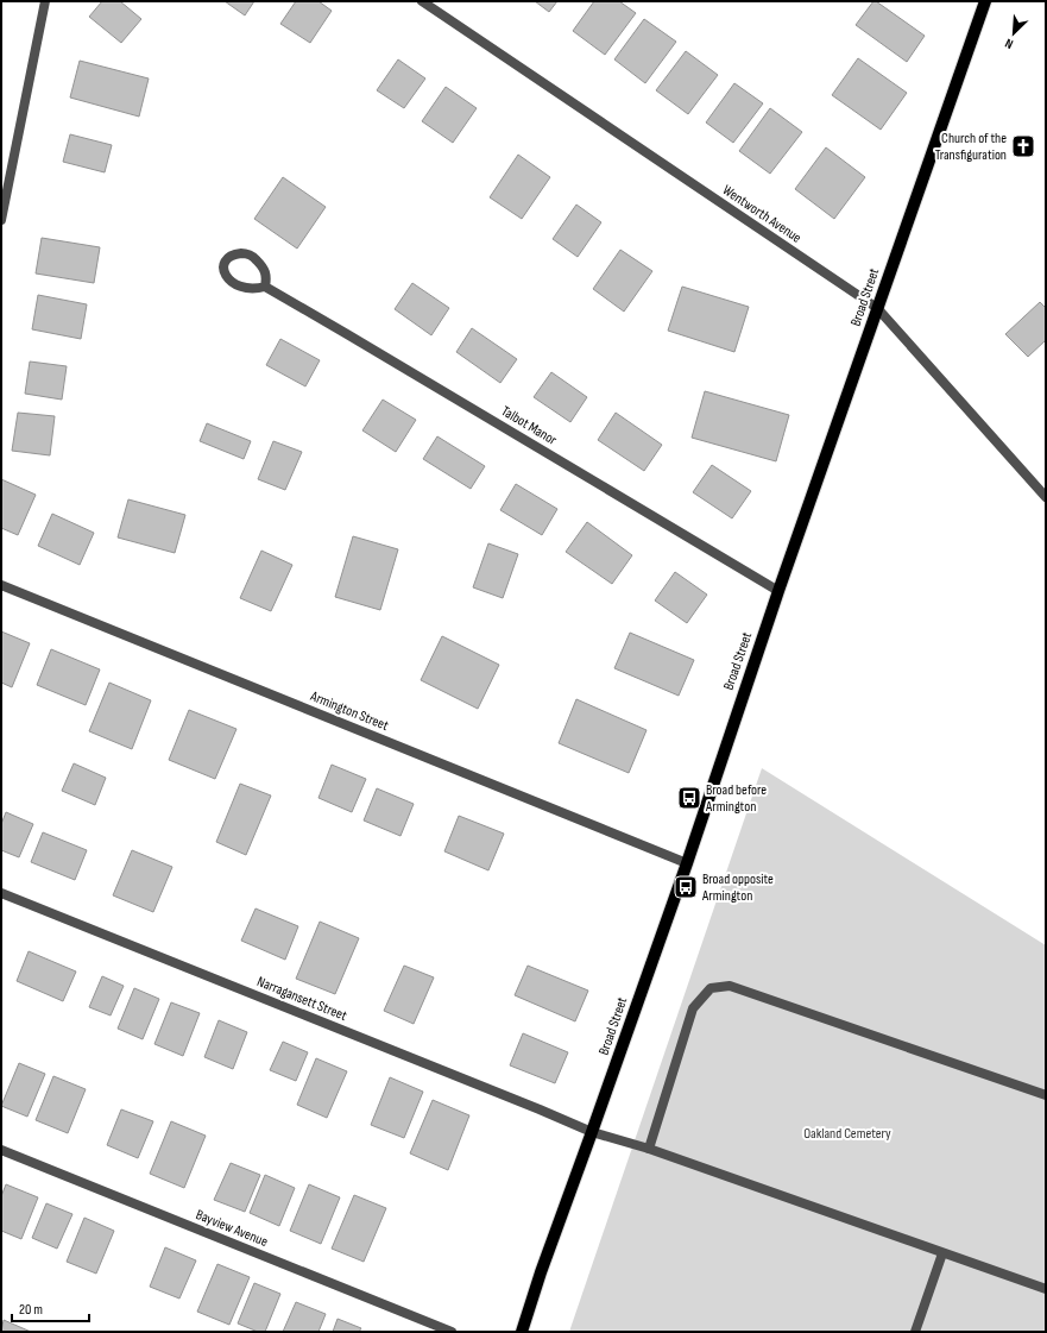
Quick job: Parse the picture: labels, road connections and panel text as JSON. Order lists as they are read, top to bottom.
{
  "streets": {
    "main road": ["Broad Street"],
    "street": [
      "Wentworth Avenue",
      "Talbot Manor",
      "Armington Street",
      "Narragansett Street",
      "Bayview Avenue"
    ]
  },
  "crossings": [
    ["Wentworth Avenue", "Broad Street"],
    ["Broad Street", "Talbot Manor"],
    ["Broad Street", "Armington Street"],
    ["Broad Street", "Narragansett Street"]
  ],
  "parks": ["Oakland Cemetery"],
  "places": {
    "church": ["Church of the Transfiguration"],
    "bus stop": ["Broad before Armington", "Broad opposite Armington"]
  },
  "scale_bar": "20 m",
  "north": "bottom left"
}
